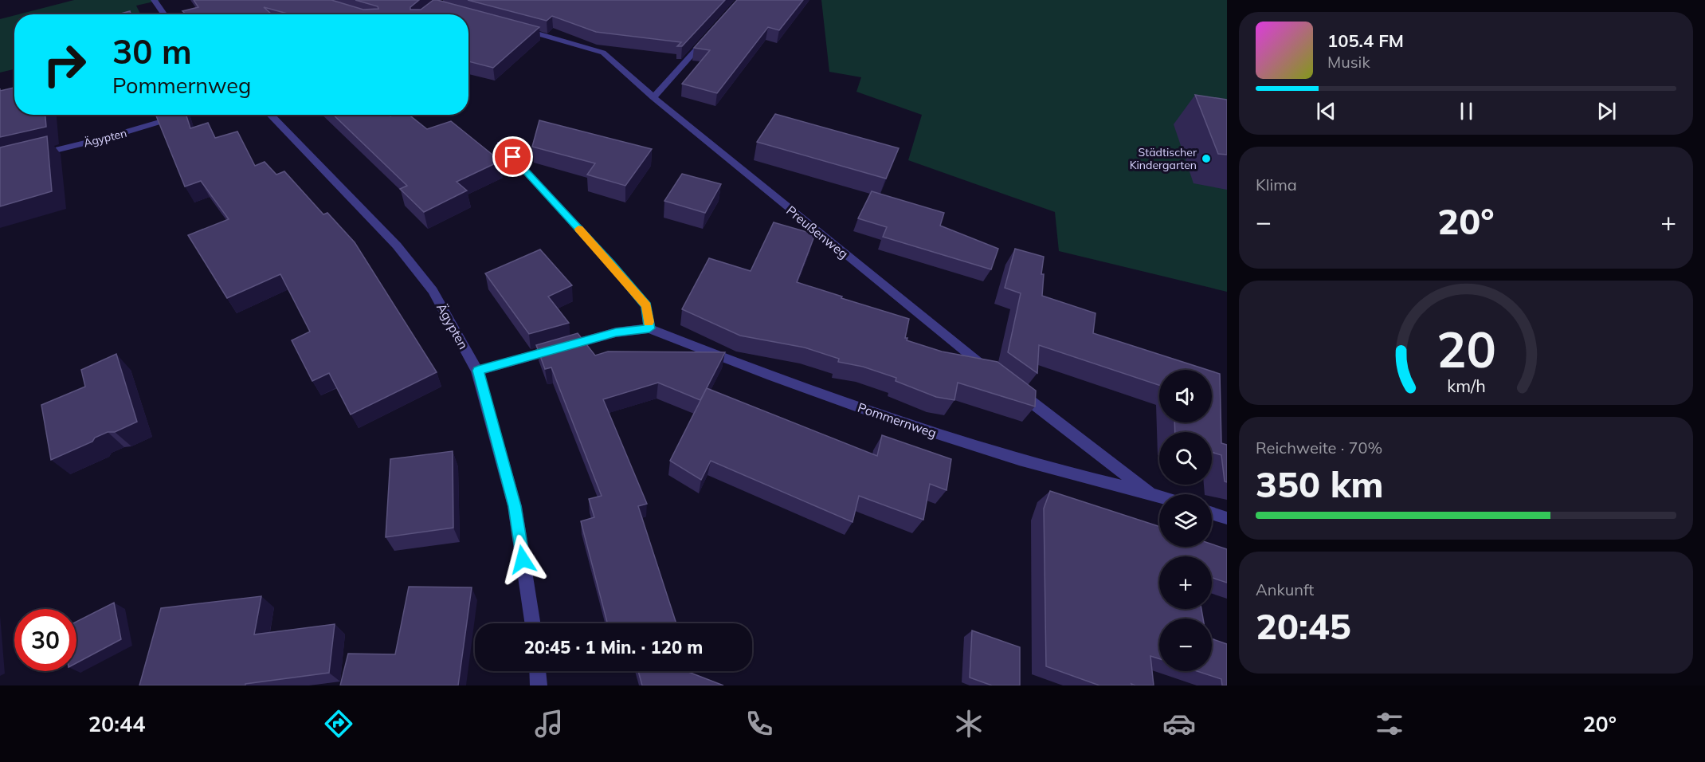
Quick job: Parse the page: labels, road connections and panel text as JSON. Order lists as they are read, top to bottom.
{
  "streets": {
    "street": ["Ägypten", "Preußenweg", "Pommernweg"]
  },
  "crossings": [
    ["Ägypten", "Pommernweg"]
  ],
  "places": ["Städtischer Kindergarten"],
  "page": {
    "turn": ["30 m", "Pommernweg"],
    "song": ["105.4 FM", "Musik"],
    "tile": [
      "Klima",
      ["Reichweite · 70%", "350 km"],
      ["Ankunft", "20:45"]
    ],
    "heat": ["−", "20°", "+"],
    "map_buttons": ["+", "−"],
    "limit": "30",
    "trip": "20:45 · 1 Min. · 120 m",
    "tabs": ["20:44", "20°"],
    "gauge": ["20", "km/h"]
  }
}
